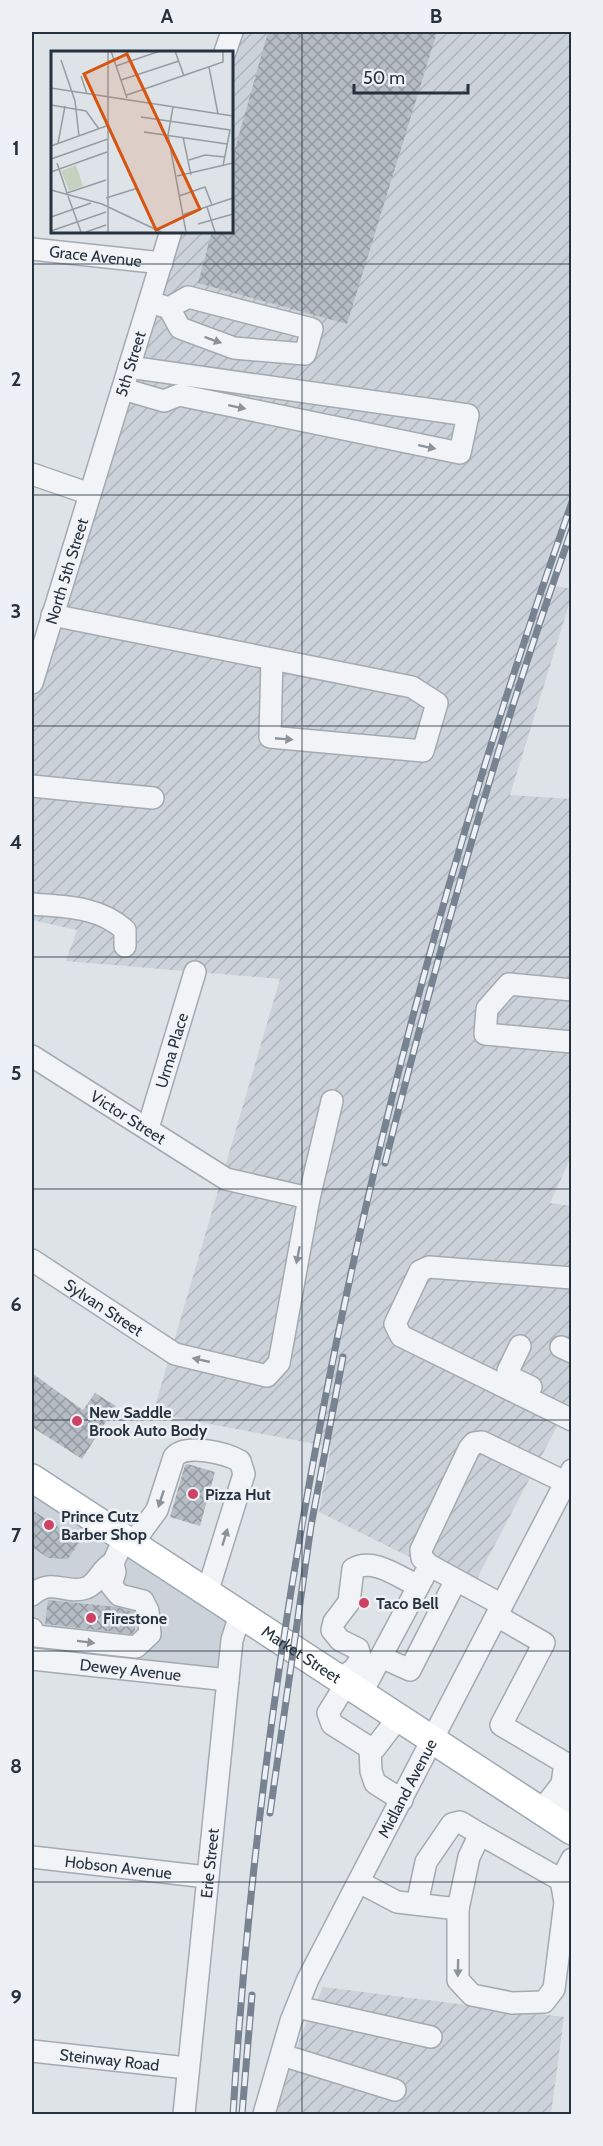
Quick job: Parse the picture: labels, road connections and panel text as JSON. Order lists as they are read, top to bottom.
{
  "streets": {
    "main road": ["Market Street"],
    "street": [
      "Grace Avenue",
      "5th Street",
      "North 5th Street",
      "Urma Place",
      "Victor Street",
      "Sylvan Street",
      "Dewey Avenue",
      "Midland Avenue",
      "Erie Street",
      "Hobson Avenue",
      "Steinway Road"
    ]
  },
  "crossings": [
    ["Grace Avenue", "5th Street"],
    ["5th Street", "North 5th Street"],
    ["Urma Place", "Victor Street"],
    ["Victor Street", "Sylvan Street"],
    ["Market Street", "Midland Avenue"],
    ["Market Street", "Erie Street"],
    ["Dewey Avenue", "Erie Street"],
    ["Erie Street", "Hobson Avenue"],
    ["Erie Street", "Steinway Road"]
  ],
  "places": [
    "New Saddle Brook Auto Body",
    "Pizza Hut",
    "Prince Cutz Barber Shop",
    "Taco Bell",
    "Firestone"
  ],
  "scale_bar": "50 m",
  "grid": {
    "columns": ["A", "B"],
    "rows": [
      "1",
      "2",
      "3",
      "4",
      "5",
      "6",
      "7",
      "8",
      "9"
    ]
  }
}
